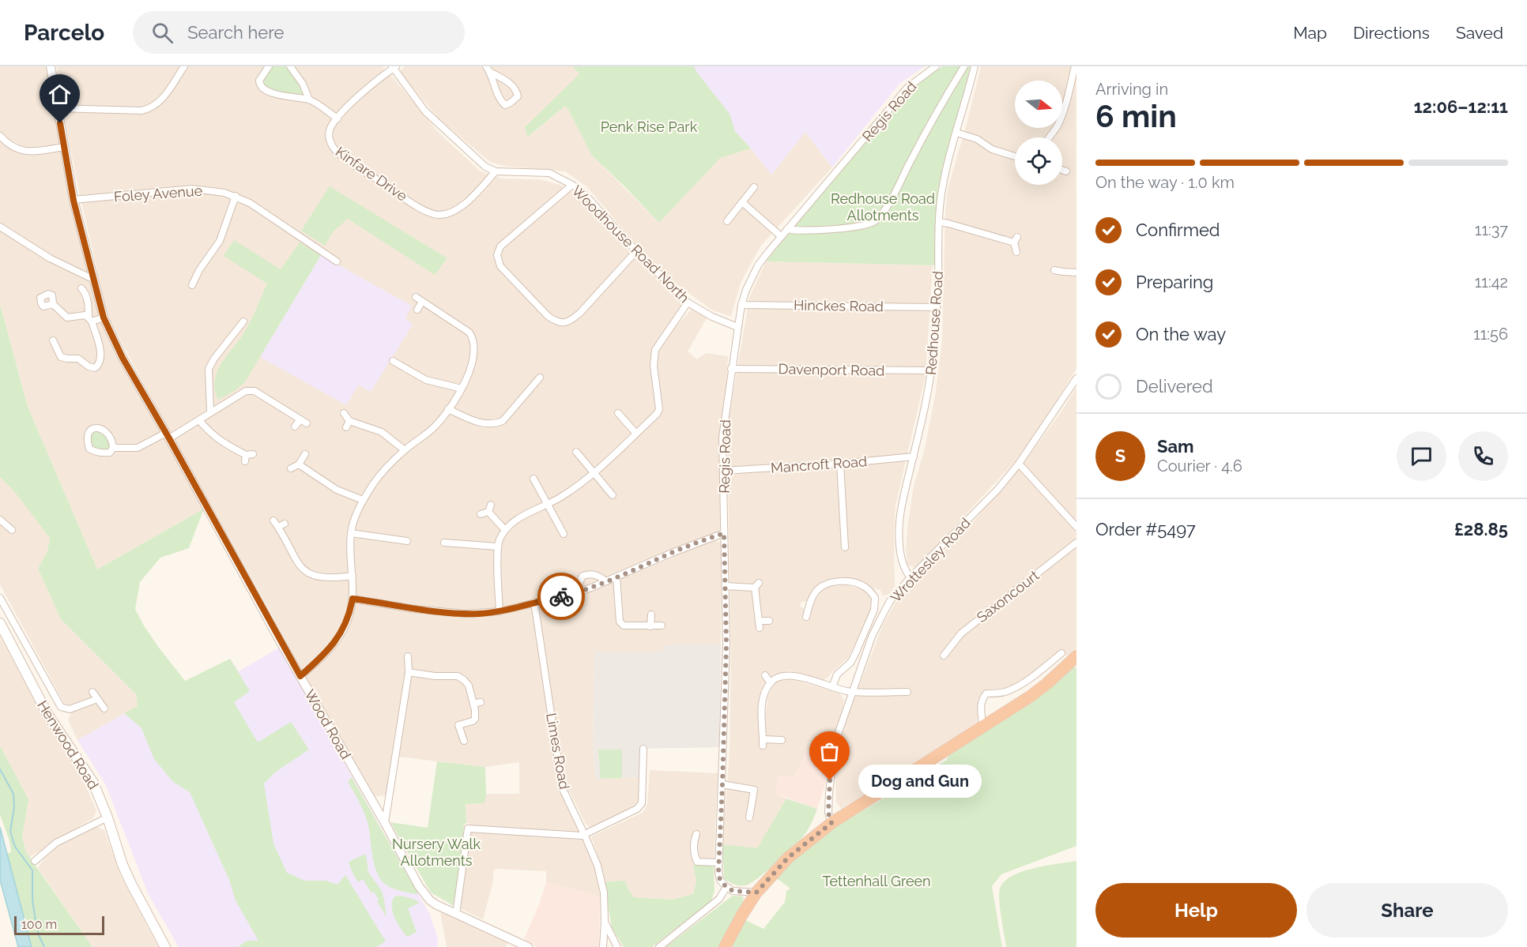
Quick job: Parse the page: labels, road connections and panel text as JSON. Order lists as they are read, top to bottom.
{
  "streets": {
    "main road": ["Henwood Road"],
    "street": [
      "Regis Road",
      "Kinfare Drive",
      "Foley Avenue",
      "Woodhouse Road North",
      "Hinckes Road",
      "Redhouse Road",
      "Davenport Road",
      "Mancroft Road",
      "Wrottesley Road",
      "Saxoncourt",
      "Wood Road",
      "Limes Road"
    ]
  },
  "crossings": [
    ["Regis Road", "Woodhouse Road North"],
    ["Regis Road", "Hinckes Road"],
    ["Regis Road", "Davenport Road"],
    ["Regis Road", "Mancroft Road"],
    ["Kinfare Drive", "Woodhouse Road North"],
    ["Foley Avenue", "Wood Road"],
    ["Hinckes Road", "Redhouse Road"],
    ["Redhouse Road", "Davenport Road"],
    ["Redhouse Road", "Mancroft Road"],
    ["Redhouse Road", "Wrottesley Road"]
  ],
  "parks": [
    "Penk Rise Park",
    "Redhouse Road Allotments",
    "Nursery Walk Allotments",
    "Tettenhall Green"
  ],
  "places": ["Dog and Gun"],
  "scale_bar": "100 m",
  "north": "right",
  "page": {
    "header": "Parcelo",
    "search": "Search here",
    "nav": ["Map", "Directions", "Saved"],
    "heading": ["6 min", "Arriving in", "12:06–12:11"],
    "panel": [
      "Sam",
      "Courier · 4.6",
      "Order #5497",
      "£28.85"
    ],
    "bar": "On the way · 1.0 km",
    "list": [
      ["Confirmed", "11:37"],
      ["Preparing", "11:42"],
      ["On the way", "11:56"],
      "Delivered"
    ],
    "round": "S",
    "bubble": "Dog and Gun",
    "buttons": ["Help", "Share"],
    "scale": "100 m"
  }
}
